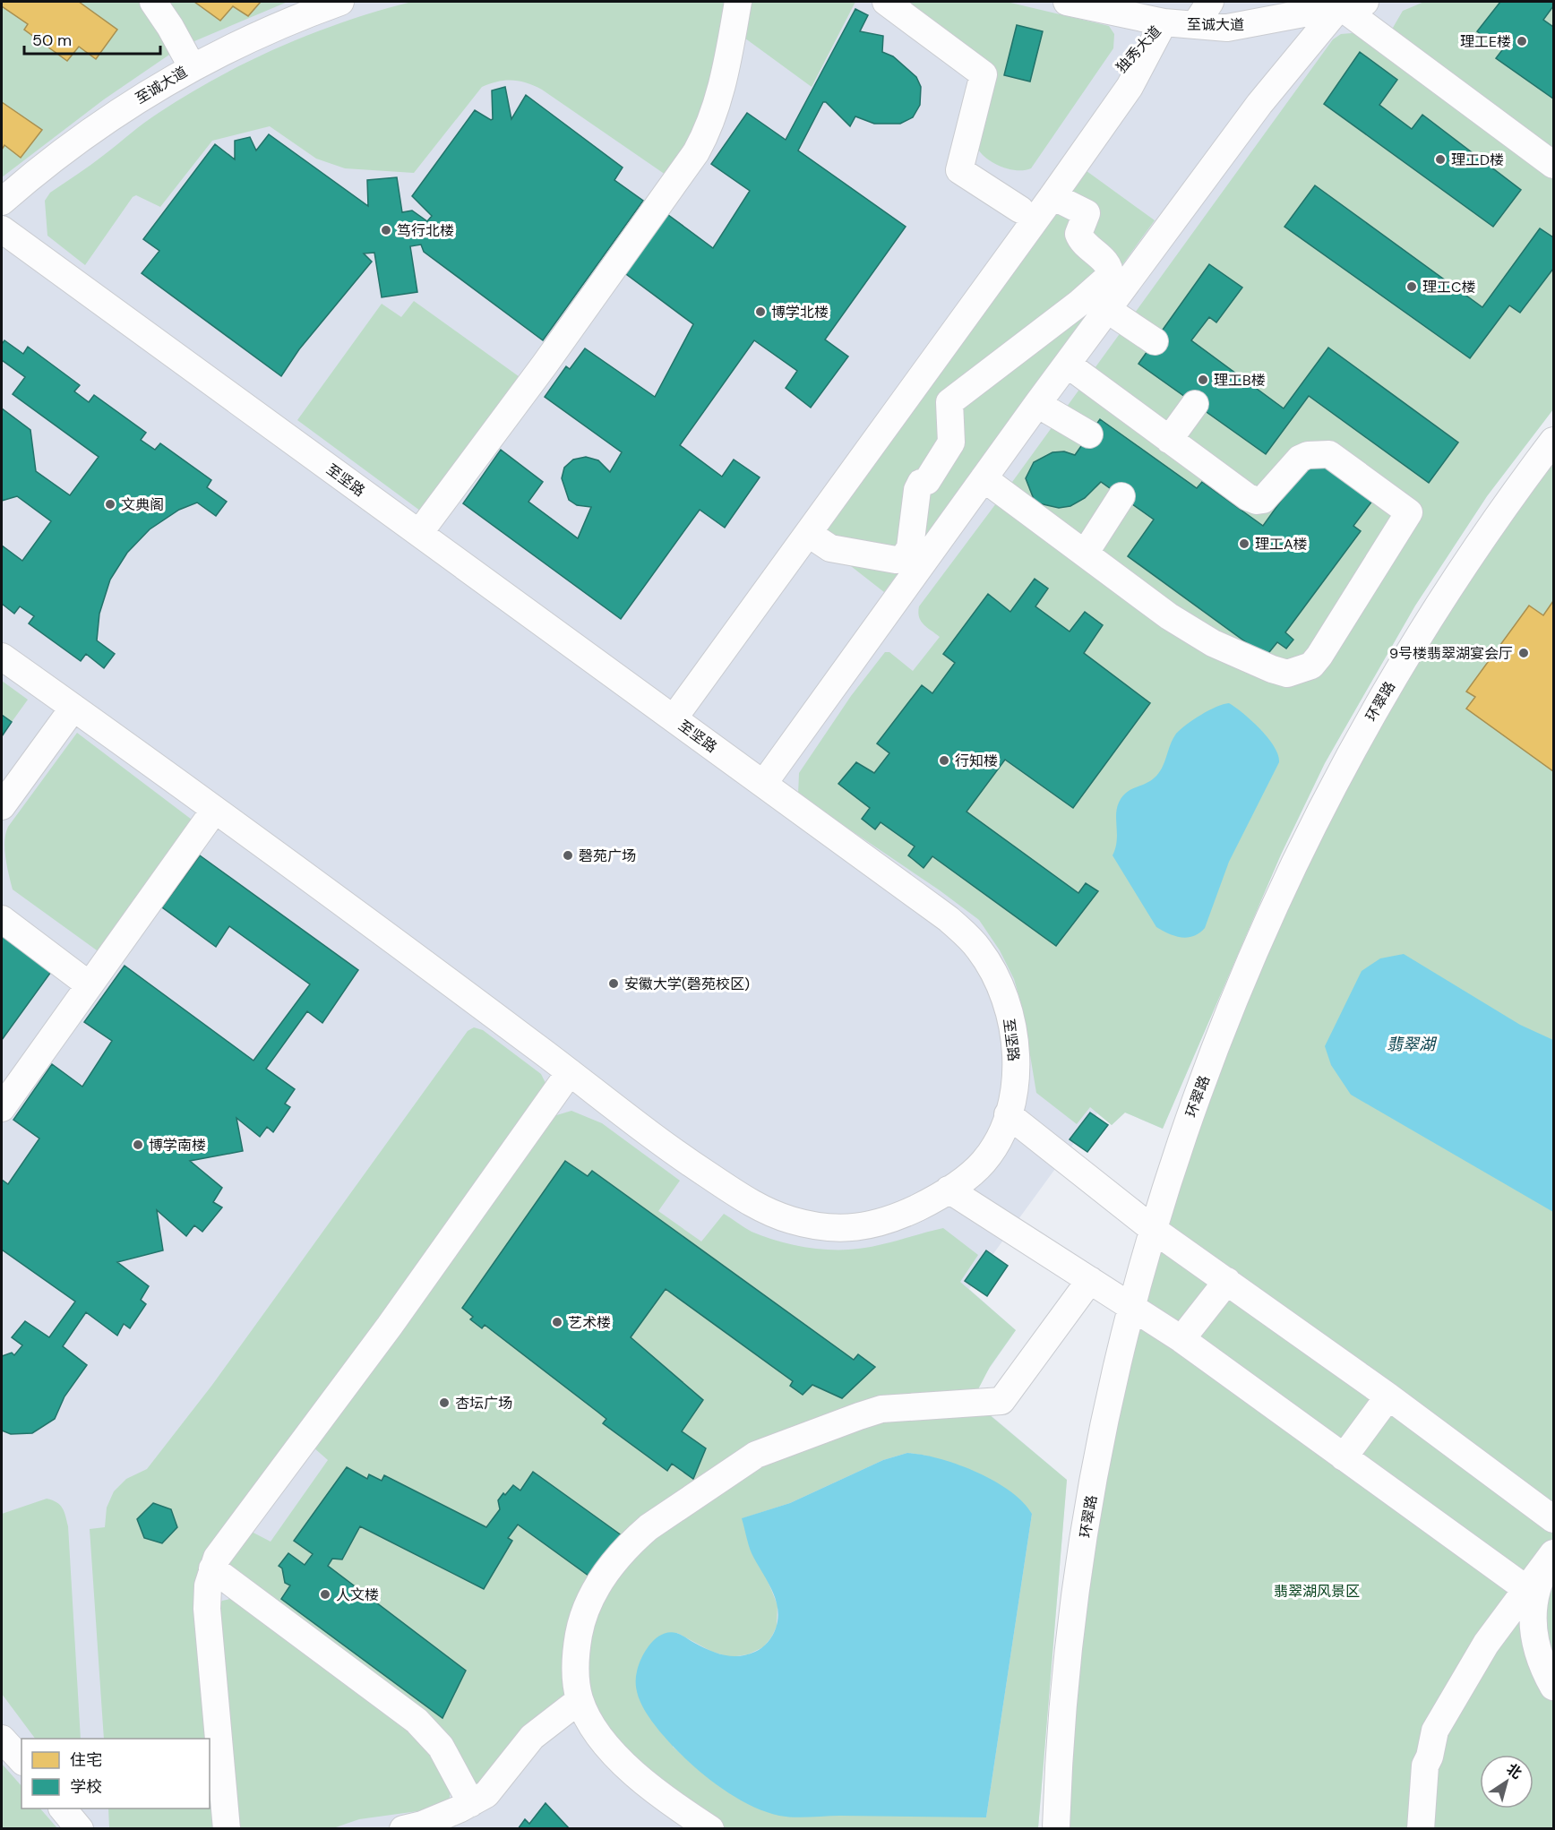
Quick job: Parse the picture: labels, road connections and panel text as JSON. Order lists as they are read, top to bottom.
{
  "streets": {
    "street": [
      "至诚大道",
      "独秀大道",
      "至坚路",
      "环翠路"
    ]
  },
  "crossings": [
    ["至诚大道", "独秀大道"]
  ],
  "water": ["翡翠湖"],
  "parks": ["翡翠湖风景区"],
  "places": [
    "理工E楼",
    "理工D楼",
    "笃行北楼",
    "理工C楼",
    "博学北楼",
    "理工B楼",
    "文典阁",
    "理工A楼",
    "9号楼翡翠湖宴会厅",
    "行知楼",
    "磬苑广场",
    "安徽大学(磬苑校区)",
    "博学南楼",
    "艺术楼",
    "杏坛广场",
    "人文楼"
  ],
  "legend": ["住宅", "学校"],
  "scale_bar": "50 m",
  "north": "top right"
}
